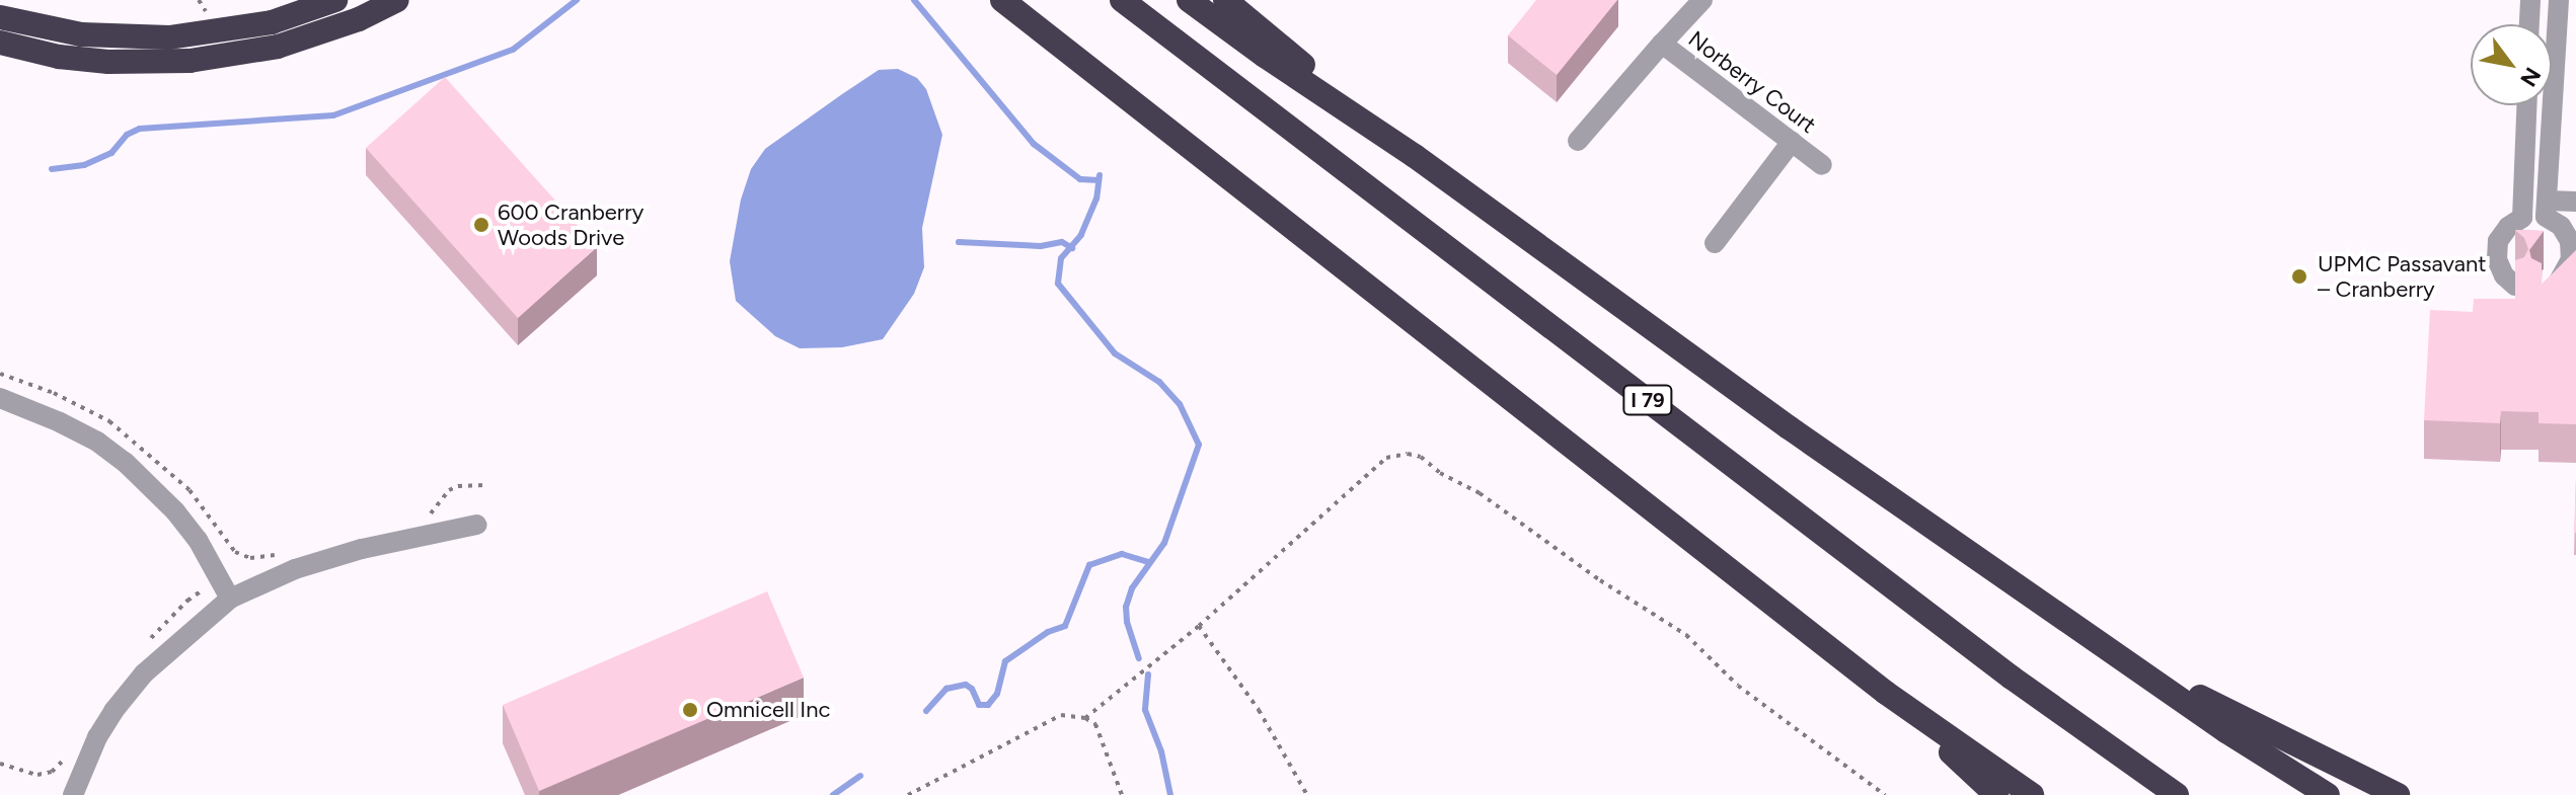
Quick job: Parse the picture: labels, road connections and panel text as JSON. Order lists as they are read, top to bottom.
{
  "streets": {
    "highway": ["I 79"],
    "street": ["Norberry Court"]
  },
  "places": ["600 Cranberry Woods Drive", "UPMC Passavant – Cranberry", "Omnicell Inc"],
  "north": "bottom right"
}
